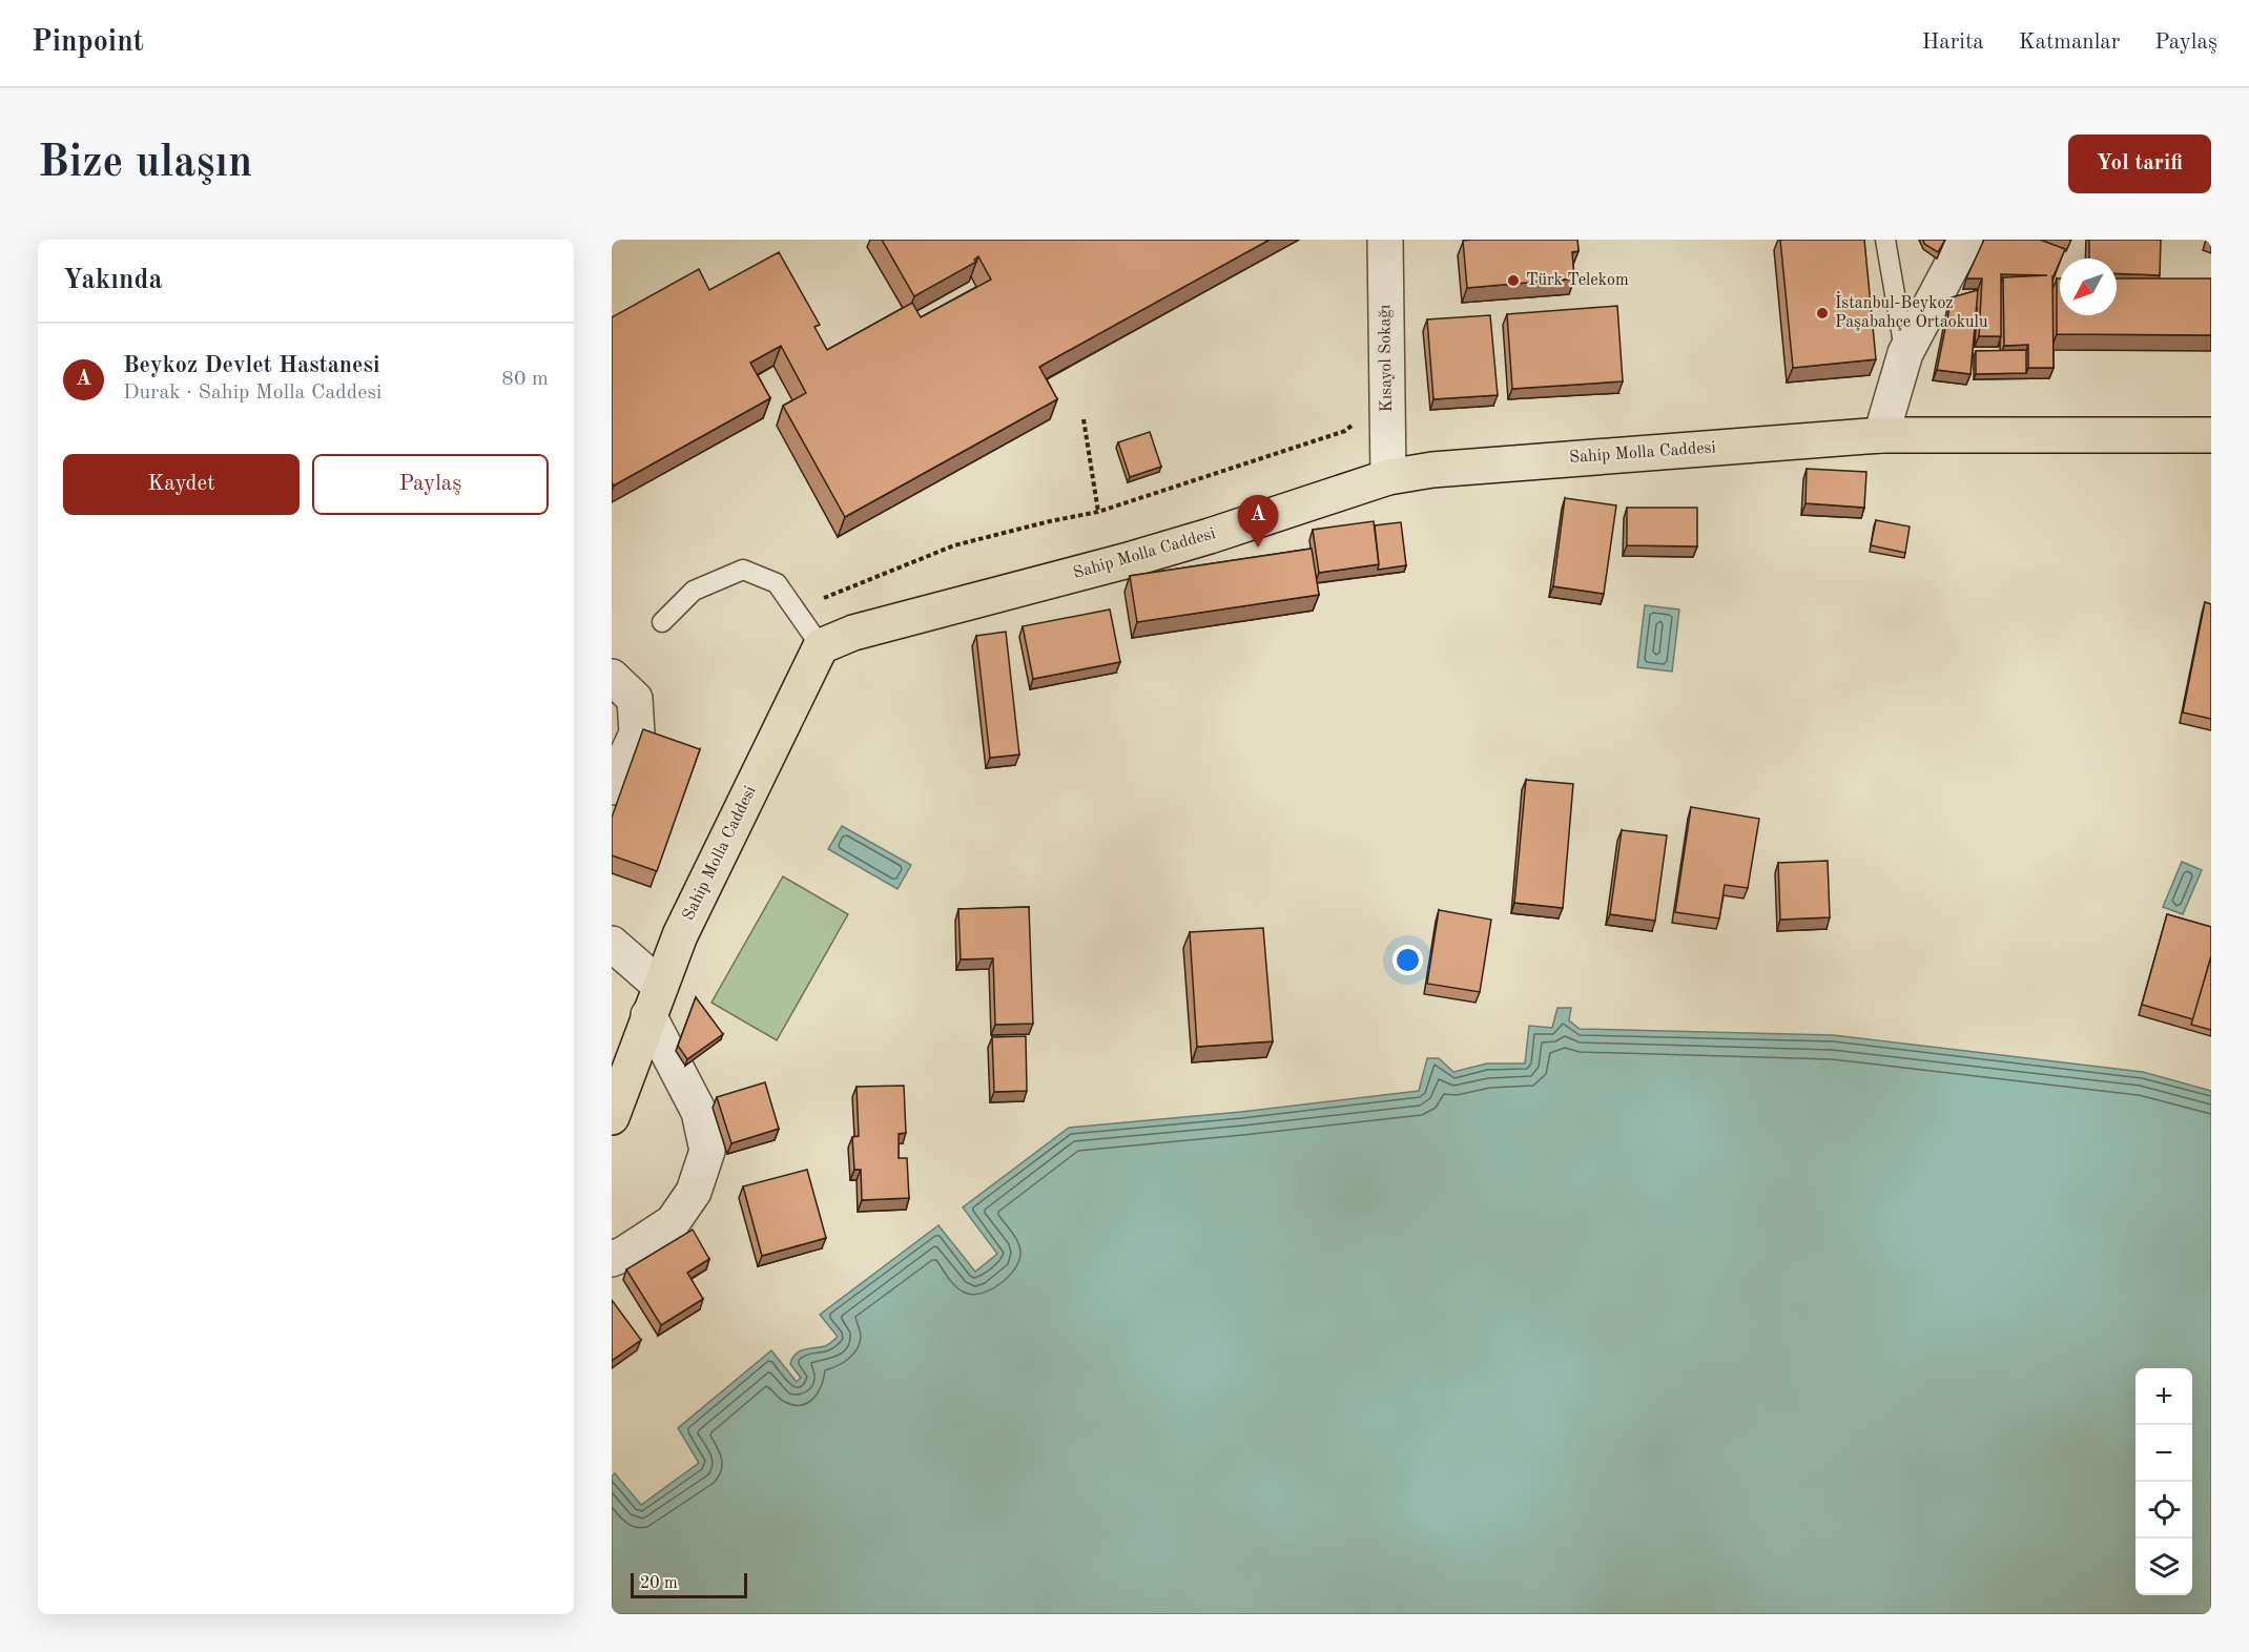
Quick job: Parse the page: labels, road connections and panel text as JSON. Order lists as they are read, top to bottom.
{
  "streets": {
    "main road": ["Sahip Molla Caddesi"],
    "street": ["Kısayol Sokağı"]
  },
  "crossings": [
    ["Kısayol Sokağı", "Sahip Molla Caddesi"]
  ],
  "places": ["Türk Telekom", "İstanbul-Beykoz Paşabahçe Ortaokulu"],
  "scale_bar": "20 m",
  "north": "bottom left",
  "page": {
    "header": "Pinpoint",
    "nav": ["Harita", "Katmanlar", "Paylaş"],
    "buttons": [
      "Yol tarifi",
      ["Kaydet", "Paylaş"]
    ],
    "title": "Bize ulaşın",
    "heading": "Yakında",
    "list": [
      {
        "mark": "A",
        "name": "Beykoz Devlet Hastanesi",
        "note": "Durak · Sahip Molla Caddesi",
        "value": "80 m"
      }
    ],
    "pins": "A",
    "map_buttons": ["+", "−"],
    "scale": "20 m"
  }
}
